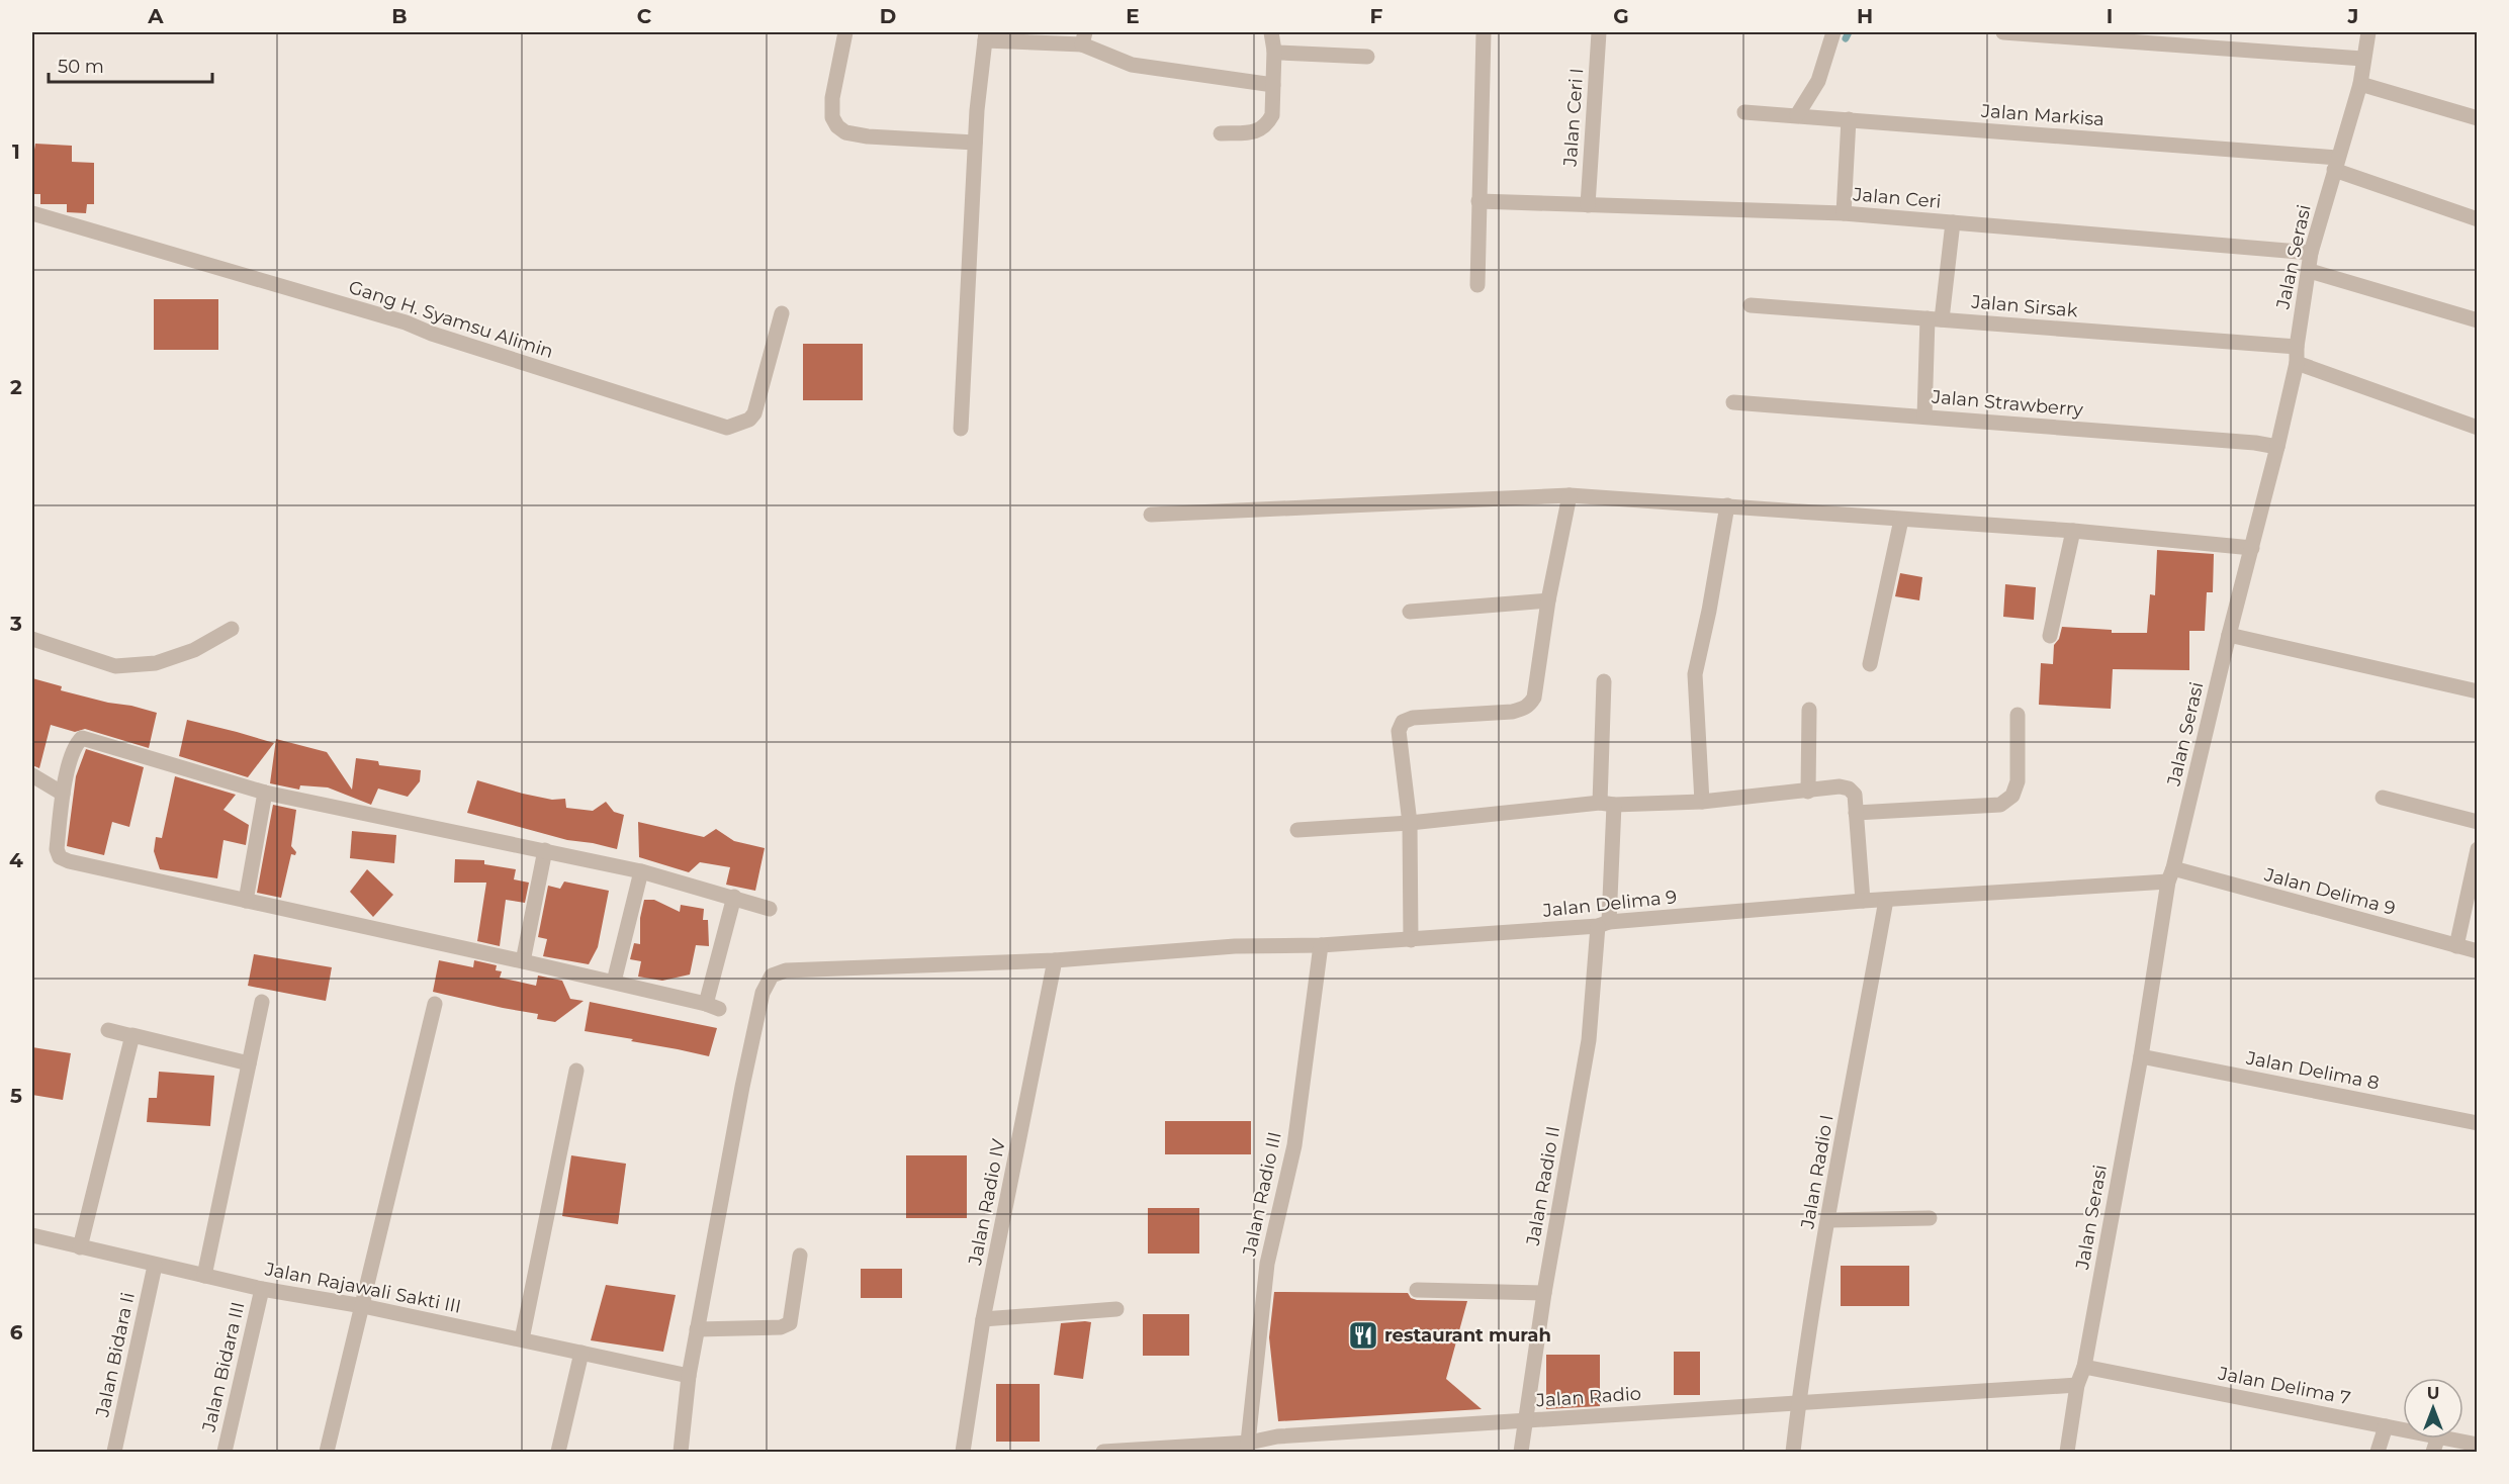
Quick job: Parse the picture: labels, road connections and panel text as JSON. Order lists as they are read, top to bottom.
{
  "streets": {
    "street": [
      "Jalan Markisa",
      "Jalan Ceri I",
      "Jalan Ceri",
      "Jalan Serasi",
      "Jalan Sirsak",
      "Gang H. Syamsu Alimin",
      "Jalan Strawberry",
      "Jalan Delima 9",
      "Jalan Delima 8",
      "Jalan Radio I",
      "Jalan Radio II",
      "Jalan Radio III",
      "Jalan Radio IV",
      "Jalan Rajawali Sakti III",
      "Jalan Bidara Ii",
      "Jalan Bidara III",
      "Jalan Delima 7",
      "Jalan Radio"
    ]
  },
  "crossings": [
    ["Jalan Markisa", "Jalan Serasi"],
    ["Jalan Ceri I", "Jalan Ceri"],
    ["Jalan Ceri", "Jalan Serasi"],
    ["Jalan Serasi", "Jalan Sirsak"],
    ["Jalan Serasi", "Jalan Strawberry"],
    ["Jalan Serasi", "Jalan Delima 9"],
    ["Jalan Serasi", "Jalan Delima 8"],
    ["Jalan Serasi", "Jalan Delima 7"],
    ["Jalan Serasi", "Jalan Radio"],
    ["Jalan Delima 9", "Jalan Radio I"],
    ["Jalan Delima 9", "Jalan Radio II"],
    ["Jalan Delima 9", "Jalan Radio III"],
    ["Jalan Delima 9", "Jalan Radio IV"],
    ["Jalan Radio I", "Jalan Radio"],
    ["Jalan Radio II", "Jalan Radio"],
    ["Jalan Radio III", "Jalan Radio"],
    ["Jalan Rajawali Sakti III", "Jalan Bidara Ii"],
    ["Jalan Rajawali Sakti III", "Jalan Bidara III"]
  ],
  "places": {
    "restaurant": ["restaurant murah"]
  },
  "scale_bar": "50 m",
  "north": "top",
  "grid": {
    "columns": [
      "A",
      "B",
      "C",
      "D",
      "E",
      "F",
      "G",
      "H",
      "I",
      "J"
    ],
    "rows": [
      "1",
      "2",
      "3",
      "4",
      "5",
      "6"
    ]
  }
}
